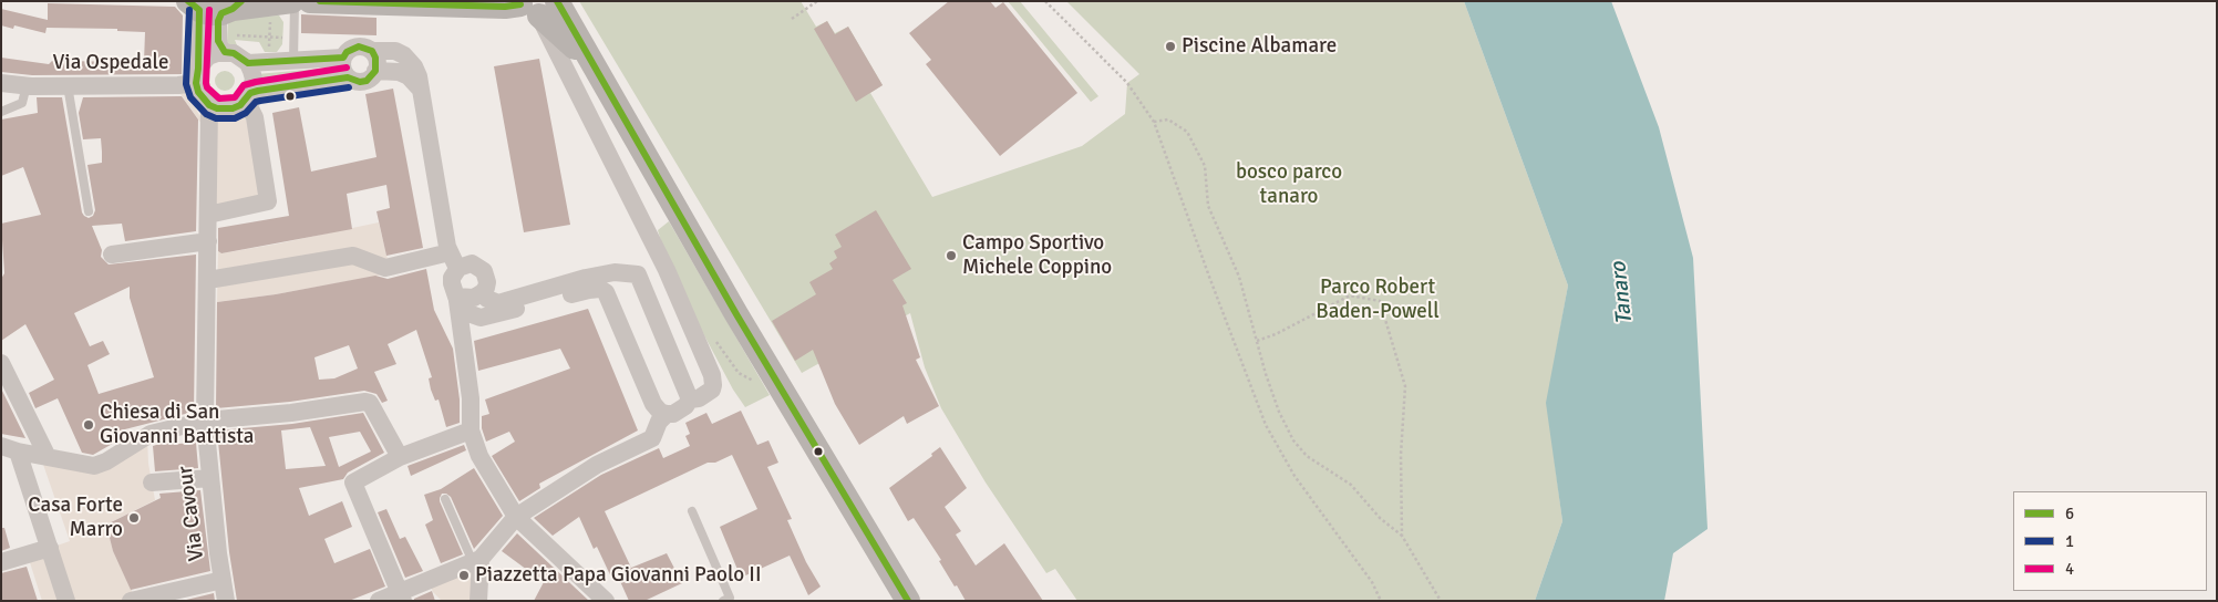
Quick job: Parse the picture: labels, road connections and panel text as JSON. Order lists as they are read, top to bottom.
{
  "streets": {
    "street": ["Via Ospedale", "Via Cavour"]
  },
  "water": ["Tanaro"],
  "parks": ["bosco parco tanaro", "Parco Robert Baden-Powell"],
  "places": [
    "Piscine Albamare",
    "Campo Sportivo Michele Coppino",
    "Chiesa di San Giovanni Battista",
    "Casa Forte Marro",
    "Piazzetta Papa Giovanni Paolo II"
  ],
  "lines": ["transit line 6", "transit line 1", "transit line 4"],
  "legend": ["6", "1", "4"]
}
